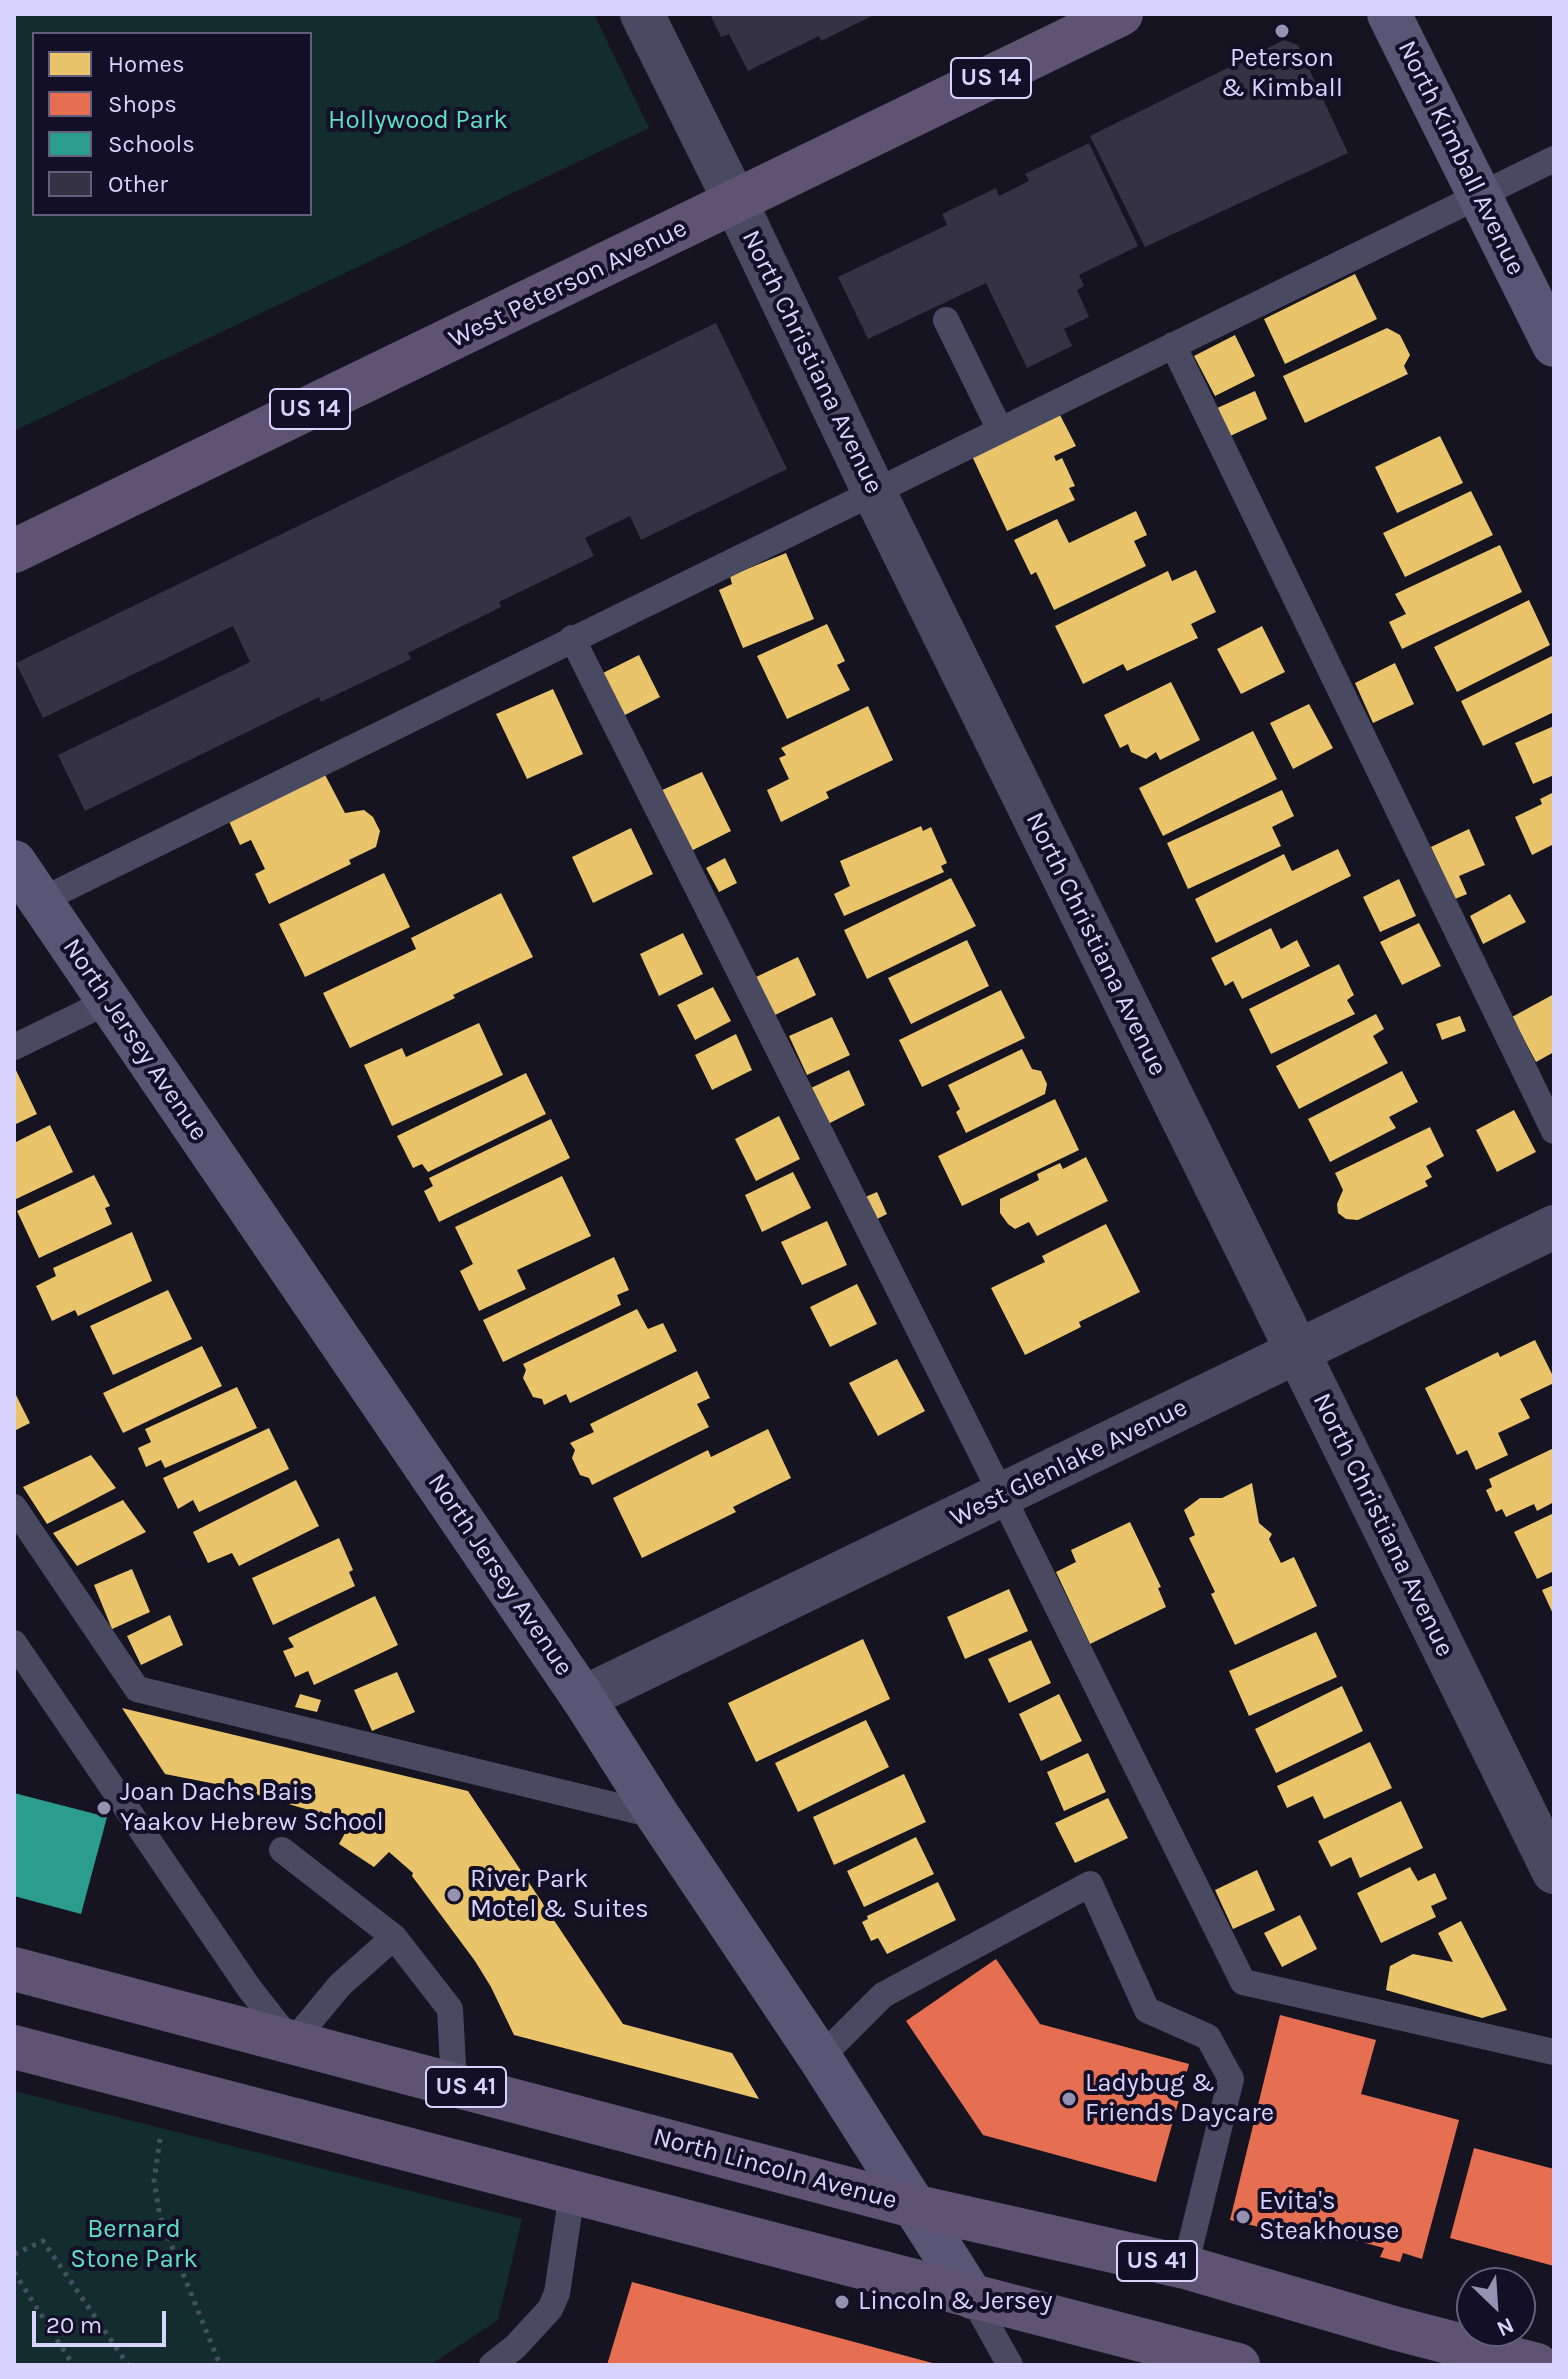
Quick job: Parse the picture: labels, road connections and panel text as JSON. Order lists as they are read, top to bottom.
{
  "streets": {
    "main road": [
      "US 14",
      "North Kimball Avenue",
      "West Peterson Avenue",
      "North Jersey Avenue",
      "US 41",
      "North Lincoln Avenue"
    ],
    "street": ["North Christiana Avenue", "West Glenlake Avenue"]
  },
  "crossings": [
    ["West Peterson Avenue", "North Christiana Avenue"],
    ["North Christiana Avenue", "West Glenlake Avenue"],
    ["North Jersey Avenue", "West Glenlake Avenue"],
    ["North Jersey Avenue", "North Lincoln Avenue"]
  ],
  "parks": ["Hollywood Park", "Bernard Stone Park"],
  "places": [
    "Peterson & Kimball",
    "Joan Dachs Bais Yaakov Hebrew School",
    "River Park Motel & Suites",
    "Ladybug & Friends Daycare",
    "Evita's Steakhouse",
    "Lincoln & Jersey"
  ],
  "legend": [
    "Homes",
    "Shops",
    "Schools",
    "Other"
  ],
  "scale_bar": "20 m",
  "north": "bottom right"
}
